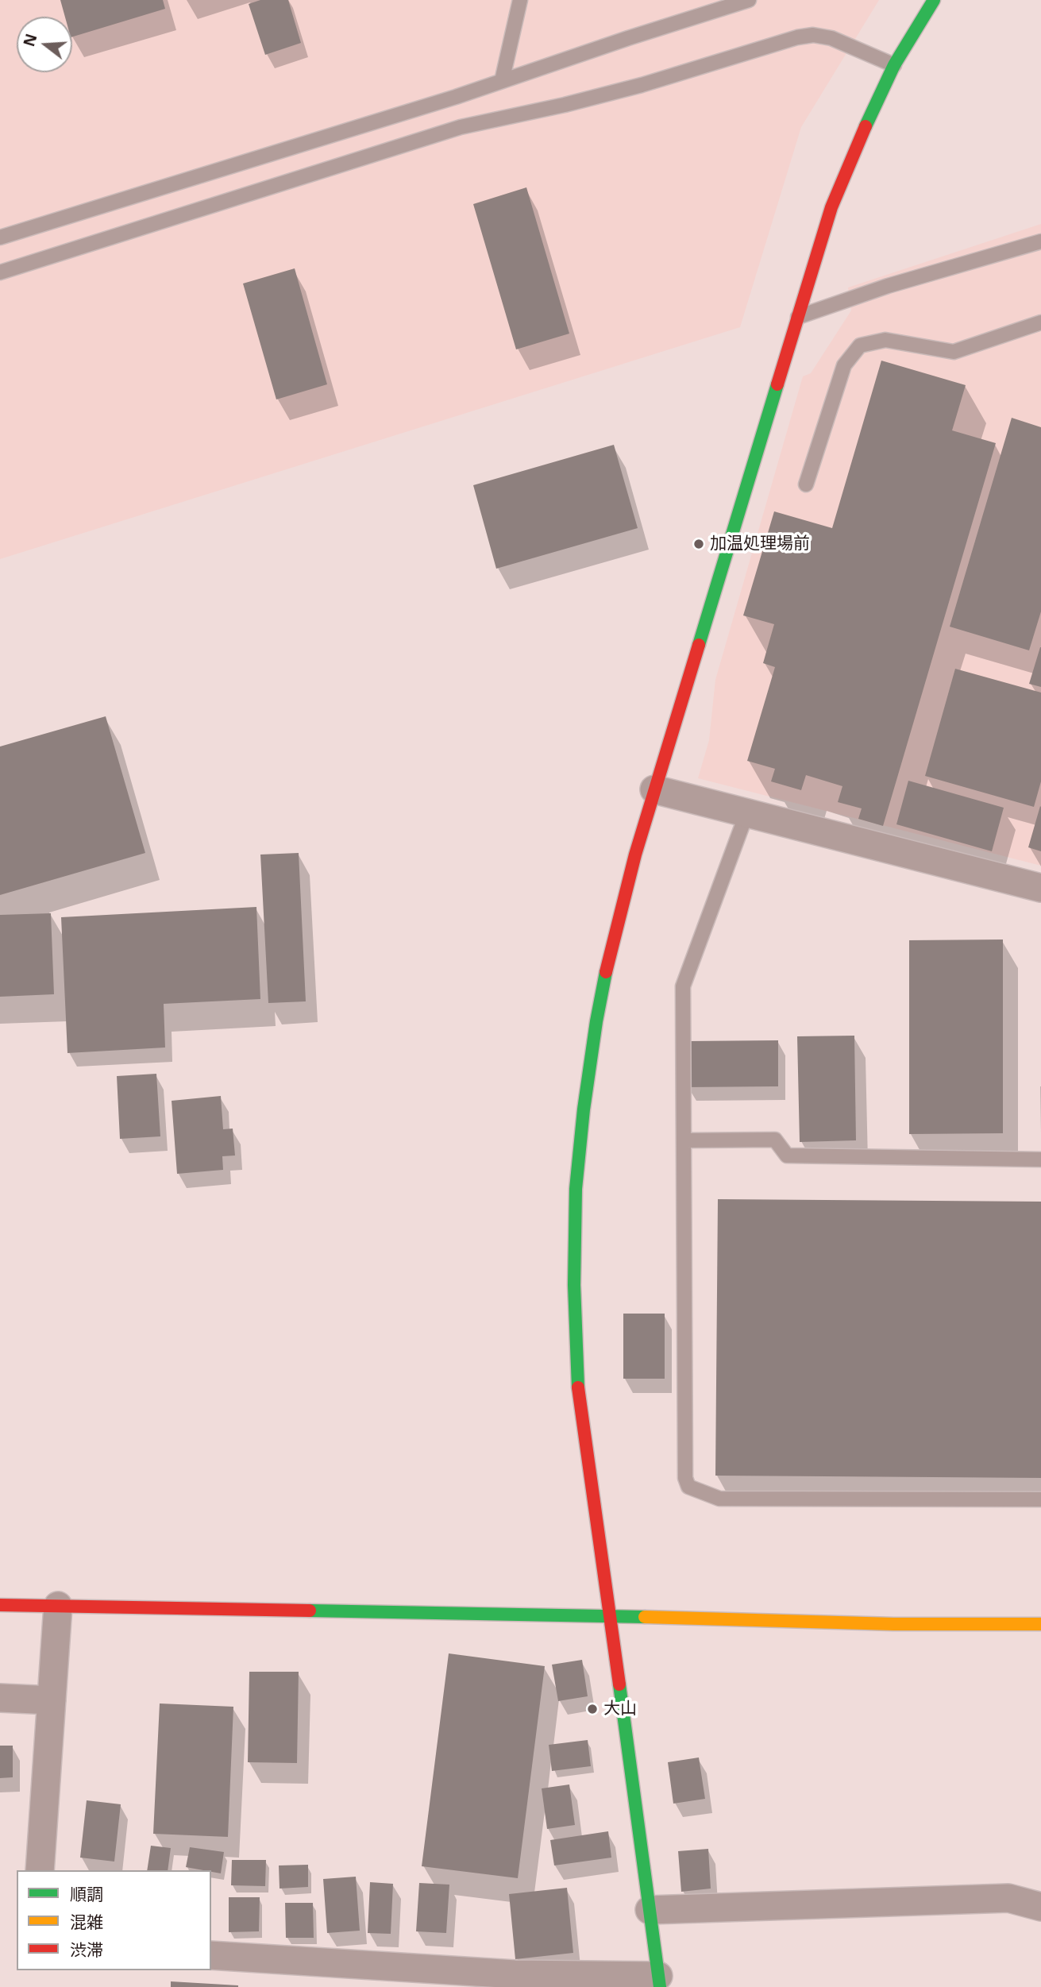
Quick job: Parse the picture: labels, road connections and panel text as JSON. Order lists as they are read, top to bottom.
{
  "places": ["加温処理場前", "大山"],
  "legend": ["順調", "混雑", "渋滞"],
  "north": "left"
}
